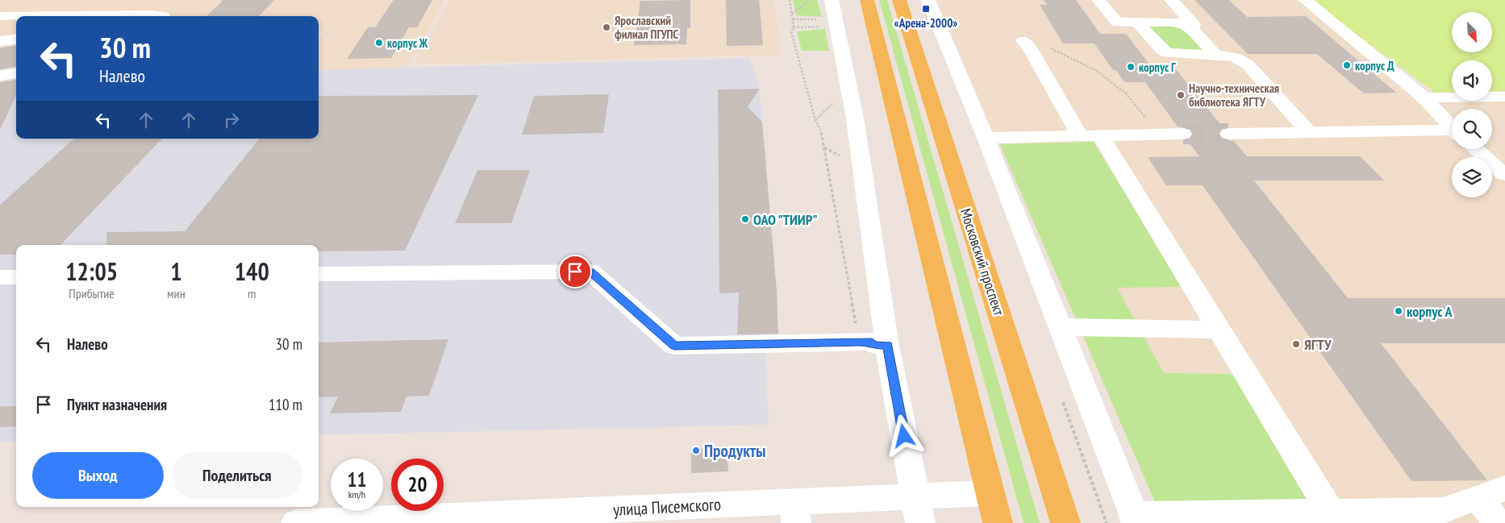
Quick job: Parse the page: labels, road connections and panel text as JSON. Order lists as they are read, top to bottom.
{
  "streets": {
    "main road": ["Московский проспект"],
    "street": ["улица Писемского"]
  },
  "places": {
    "transit": ["«Арена-2000»"],
    "other": [
      "Ярославский филиал ПГУПС",
      "корпус Ж",
      "корпус Д",
      "корпус Г",
      "Научно-техническая библиотека ЯГТУ",
      "ОАО \"ТИИР\"",
      "корпус А",
      "ЯГТУ",
      "Продукты"
    ]
  },
  "north": "bottom right",
  "page": {
    "turn": ["30 m", "Налево"],
    "eta": [
      "12:05",
      "Прибытие",
      "1",
      "мин",
      "140",
      "m"
    ],
    "list": [
      {
        "name": "Налево",
        "value": "30 m"
      },
      {
        "name": "Пункт назначения",
        "value": "110 m"
      }
    ],
    "buttons": ["Выход", "Поделиться"],
    "speed": "11 km/h",
    "limit": "20"
  }
}
